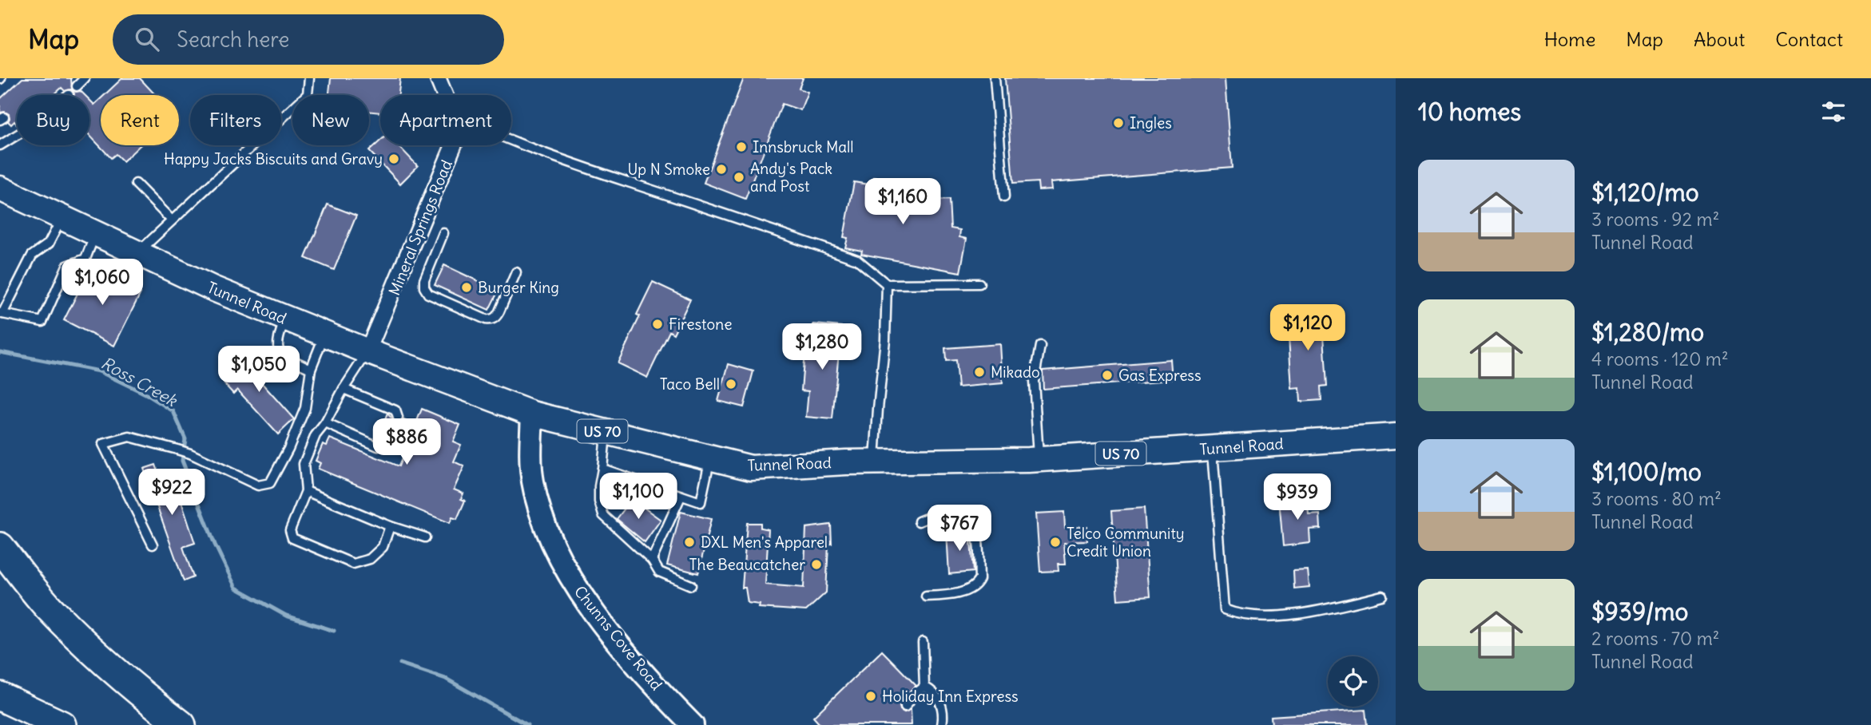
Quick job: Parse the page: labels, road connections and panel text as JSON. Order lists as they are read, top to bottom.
{
  "streets": {
    "main road": ["Tunnel Road", "US 70", "Chunns Cove Road"],
    "street": ["Mineral Springs Road"]
  },
  "crossings": [
    ["Mineral Springs Road", "Tunnel Road"],
    ["Tunnel Road", "Chunns Cove Road"]
  ],
  "water": ["Ross Creek"],
  "places": [
    "Ingles",
    "Innsbruck Mall",
    "Happy Jacks Biscuits and Gravy",
    "Up N Smoke",
    "Andy's Pack and Post",
    "Burger King",
    "Firestone",
    "Mikado",
    "Gas Express",
    "Taco Bell",
    "DXL Men's Apparel",
    "Telco Community Credit Union",
    "The Beaucatcher",
    "Holiday Inn Express"
  ],
  "page": {
    "header": "Map",
    "search": "Search here",
    "nav": [
      "Home",
      "Map",
      "About",
      "Contact"
    ],
    "heading": "10 homes",
    "chip": [
      "Buy",
      "Rent",
      "Filters",
      "New",
      "Apartment"
    ],
    "list": [
      {
        "name": "$1,120/mo",
        "note": "3 rooms · 92 m² · Tunnel Road"
      },
      {
        "name": "$1,280/mo",
        "note": "4 rooms · 120 m² · Tunnel Road"
      },
      {
        "name": "$1,100/mo",
        "note": "3 rooms · 80 m² · Tunnel Road"
      },
      {
        "name": "$939/mo",
        "note": "2 rooms · 70 m² · Tunnel Road"
      }
    ],
    "price": [
      "$1,160",
      "$1,060",
      "$1,120",
      "$1,280",
      "$1,050",
      "$886",
      "$922",
      "$1,100",
      "$939",
      "$767"
    ]
  }
}
